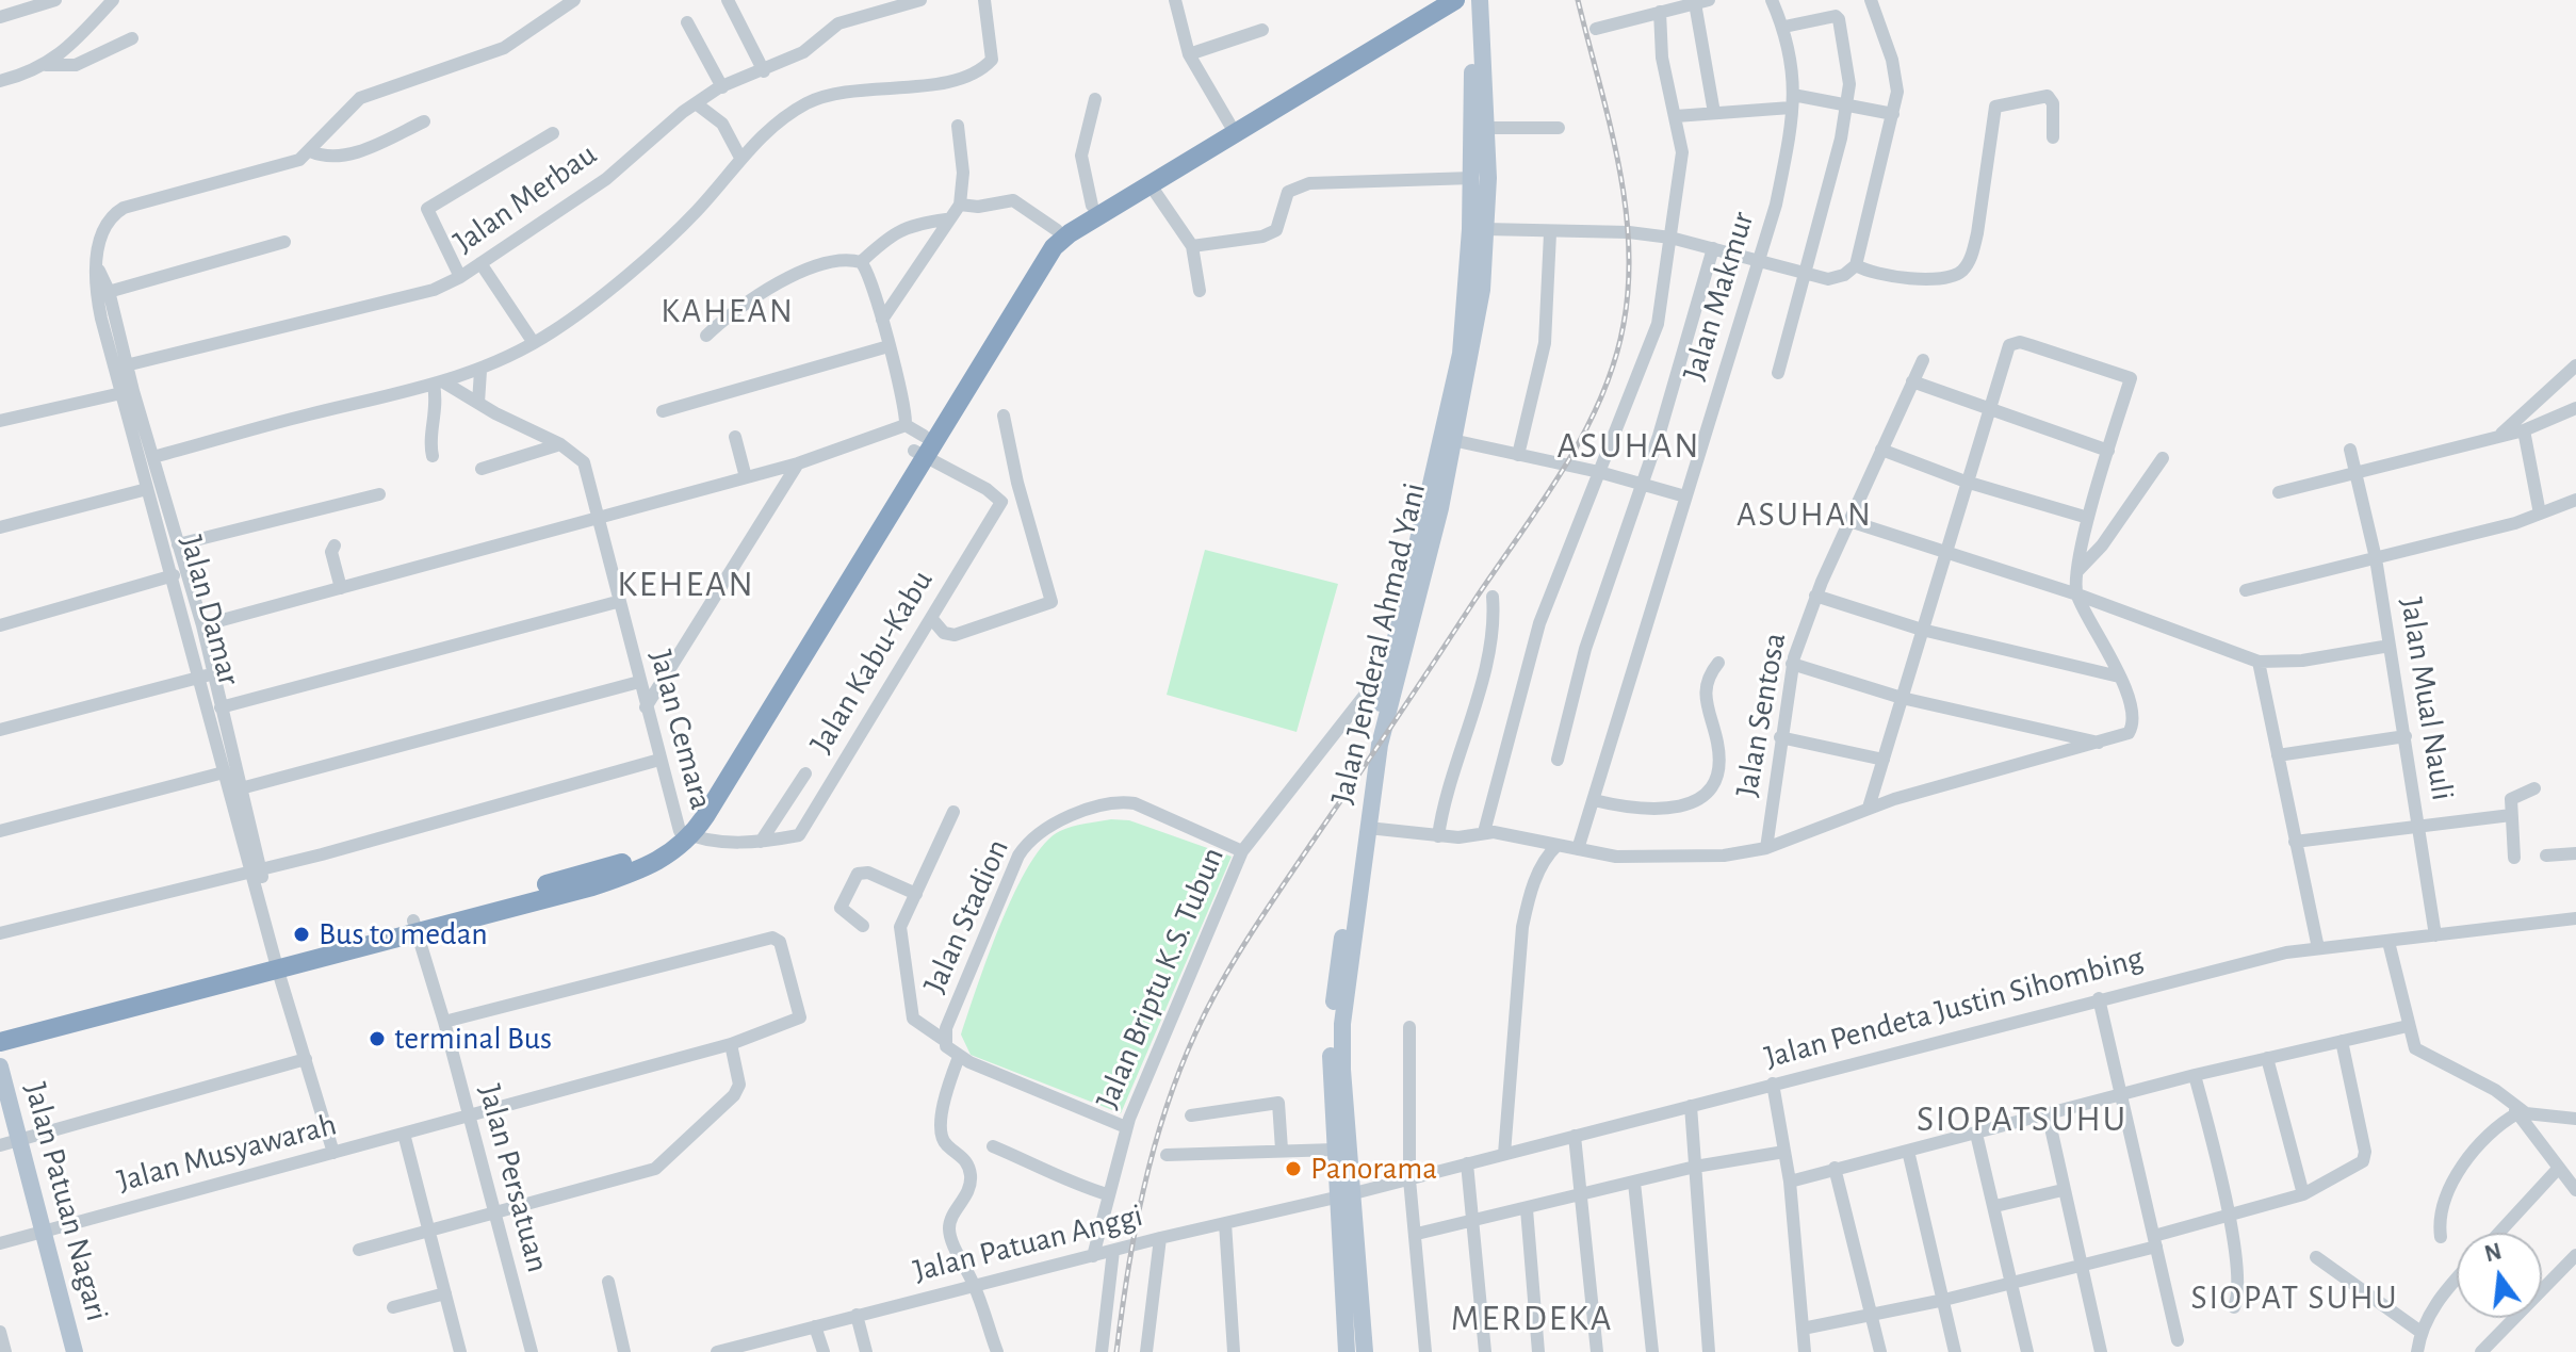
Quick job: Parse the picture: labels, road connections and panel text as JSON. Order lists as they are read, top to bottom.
{
  "streets": {
    "main road": ["Jalan Jenderal Ahmad Yani", "Jalan Patuan Nagari"],
    "street": [
      "Jalan Merbau",
      "Jalan Makmur",
      "Jalan Damar",
      "Jalan Kabu-Kabu",
      "Jalan Mual Nauli",
      "Jalan Sentosa",
      "Jalan Cemara",
      "Jalan Stadion",
      "Jalan Briptu K.S. Tubun",
      "Jalan Pendeta Justin Sihombing",
      "Jalan Musyawarah",
      "Jalan Persatuan",
      "Jalan Patuan Anggi"
    ]
  },
  "crossings": [
    ["Jalan Merbau", "Jalan Damar"],
    ["Jalan Damar", "Jalan Musyawarah"],
    ["Jalan Jenderal Ahmad Yani", "Jalan Briptu K.S. Tubun"],
    ["Jalan Jenderal Ahmad Yani", "Jalan Pendeta Justin Sihombing"],
    ["Jalan Jenderal Ahmad Yani", "Jalan Patuan Anggi"],
    ["Jalan Kabu-Kabu", "Jalan Cemara"],
    ["Jalan Mual Nauli", "Jalan Pendeta Justin Sihombing"],
    ["Jalan Stadion", "Jalan Briptu K.S. Tubun"],
    ["Jalan Briptu K.S. Tubun", "Jalan Patuan Anggi"],
    ["Jalan Pendeta Justin Sihombing", "Jalan Patuan Anggi"],
    ["Jalan Musyawarah", "Jalan Persatuan"],
    ["Jalan Musyawarah", "Jalan Patuan Nagari"]
  ],
  "districts": [
    "KAHEAN",
    "ASUHAN",
    "ASUHAN",
    "KEHEAN",
    "SIOPATSUHU",
    "SIOPAT SUHU",
    "MERDEKA"
  ],
  "places": ["Bus to medan", "terminal Bus", "Panorama"],
  "north": "top"
}
